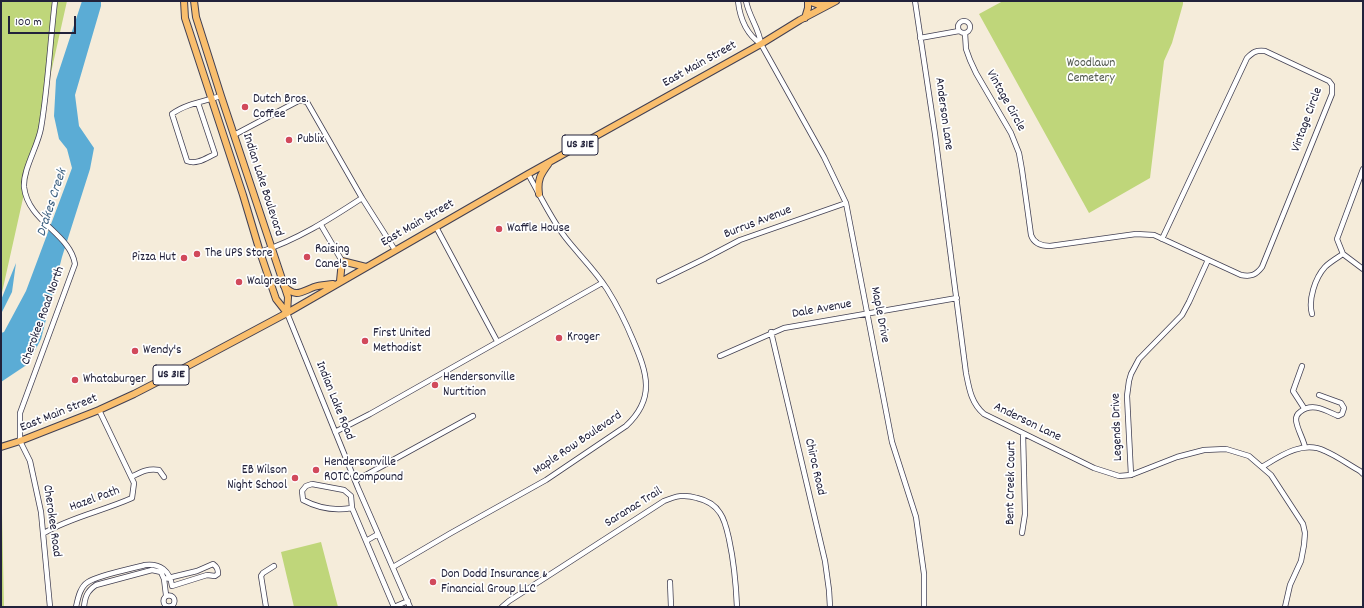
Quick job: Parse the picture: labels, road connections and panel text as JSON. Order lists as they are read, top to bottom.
{
  "streets": {
    "main road": ["East Main Street", "US 31E", "Indian Lake Boulevard"],
    "street": [
      "Vintage Circle",
      "Anderson Lane",
      "Burrus Avenue",
      "Dale Avenue",
      "Maple Drive",
      "Cherokee Road North",
      "Indian Lake Road",
      "Legends Drive",
      "Maple Row Boulevard",
      "Chiroc Road",
      "Bent Creek Court",
      "Hazel Path",
      "Saranac Trail",
      "Cherokee Road"
    ]
  },
  "crossings": [
    ["East Main Street", "Indian Lake Boulevard"],
    ["East Main Street", "Maple Drive"],
    ["East Main Street", "Cherokee Road North"],
    ["East Main Street", "Indian Lake Road"],
    ["East Main Street", "Maple Row Boulevard"],
    ["East Main Street", "Hazel Path"],
    ["East Main Street", "Cherokee Road"],
    ["Vintage Circle", "Legends Drive"],
    ["Anderson Lane", "Dale Avenue"],
    ["Anderson Lane", "Legends Drive"],
    ["Anderson Lane", "Bent Creek Court"],
    ["Indian Lake Boulevard", "Indian Lake Road"],
    ["Burrus Avenue", "Maple Drive"],
    ["Dale Avenue", "Maple Drive"],
    ["Dale Avenue", "Chiroc Road"],
    ["Cherokee Road North", "Cherokee Road"],
    ["Indian Lake Road", "Maple Row Boulevard"],
    ["Hazel Path", "Cherokee Road"]
  ],
  "water": ["Drakes Creek"],
  "parks": ["Woodlawn Cemetery"],
  "places": [
    "Dutch Bros. Coffee",
    "Publix",
    "Waffle House",
    "The UPS Store",
    "Raising Cane's",
    "Pizza Hut",
    "Walgreens",
    "Kroger",
    "First United Methodist",
    "Wendy's",
    "Whataburger",
    "Hendersonville Nurtition",
    "Hendersonville ROTC Compound",
    "EB Wilson Night School",
    "Don Dodd Insurance & Financial Group LLC"
  ],
  "scale_bar": "100 m"
}
